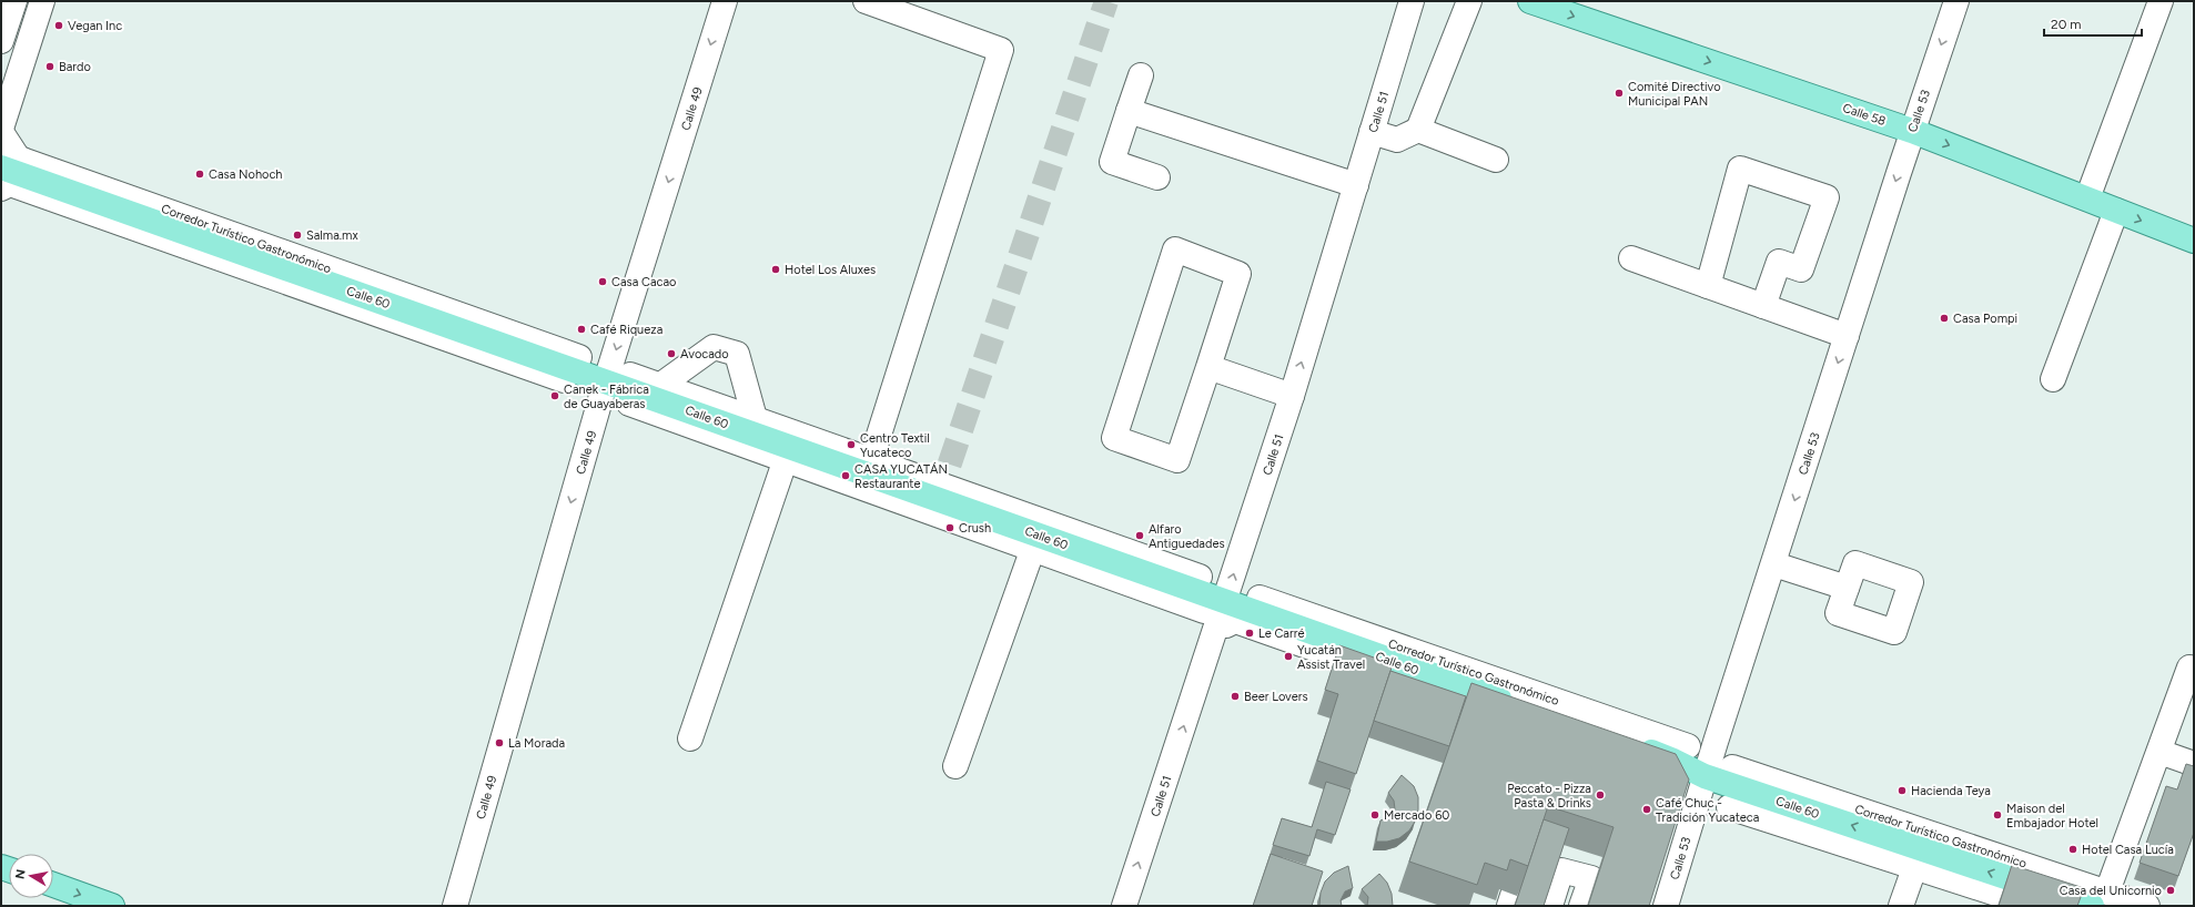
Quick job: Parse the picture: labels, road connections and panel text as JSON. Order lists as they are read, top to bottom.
{
  "streets": {
    "main road": ["Calle 58", "Calle 60"],
    "street": [
      "Calle 49",
      "Calle 53",
      "Calle 51",
      "Corredor Turístico Gastronómico"
    ]
  },
  "crossings": [
    ["Calle 49", "Calle 60"],
    ["Calle 53", "Calle 58"],
    ["Calle 53", "Calle 60"],
    ["Calle 51", "Calle 60"],
    ["Corredor Turístico Gastronómico", "Calle 60"]
  ],
  "one_way": ["Calle 58"],
  "places": [
    "Vegan Inc",
    "Bardo",
    "Comité Directivo Municipal PAN",
    "Casa Nohoch",
    "Salma.mx",
    "Hotel Los Aluxes",
    "Casa Cacao",
    "Casa Pompi",
    "Café Riqueza",
    "Avocado",
    "Canek - Fábrica de Guayaberas",
    "Centro Textil Yucateco",
    "CASA YUCATÁN Restaurante",
    "Crush",
    "Alfaro Antiguedades",
    "Le Carré",
    "Yucatán Assist Travel",
    "Beer Lovers",
    "La Morada",
    "Hacienda Teya",
    "Peccato - Pizza Pasta & Drinks",
    "Café Chuc - Tradición Yucateca",
    "Mercado 60",
    "Maison del Embajador Hotel",
    "Hotel Casa Lucía",
    "Casa del Unicornio"
  ],
  "scale_bar": "20 m",
  "north": "left"
}
